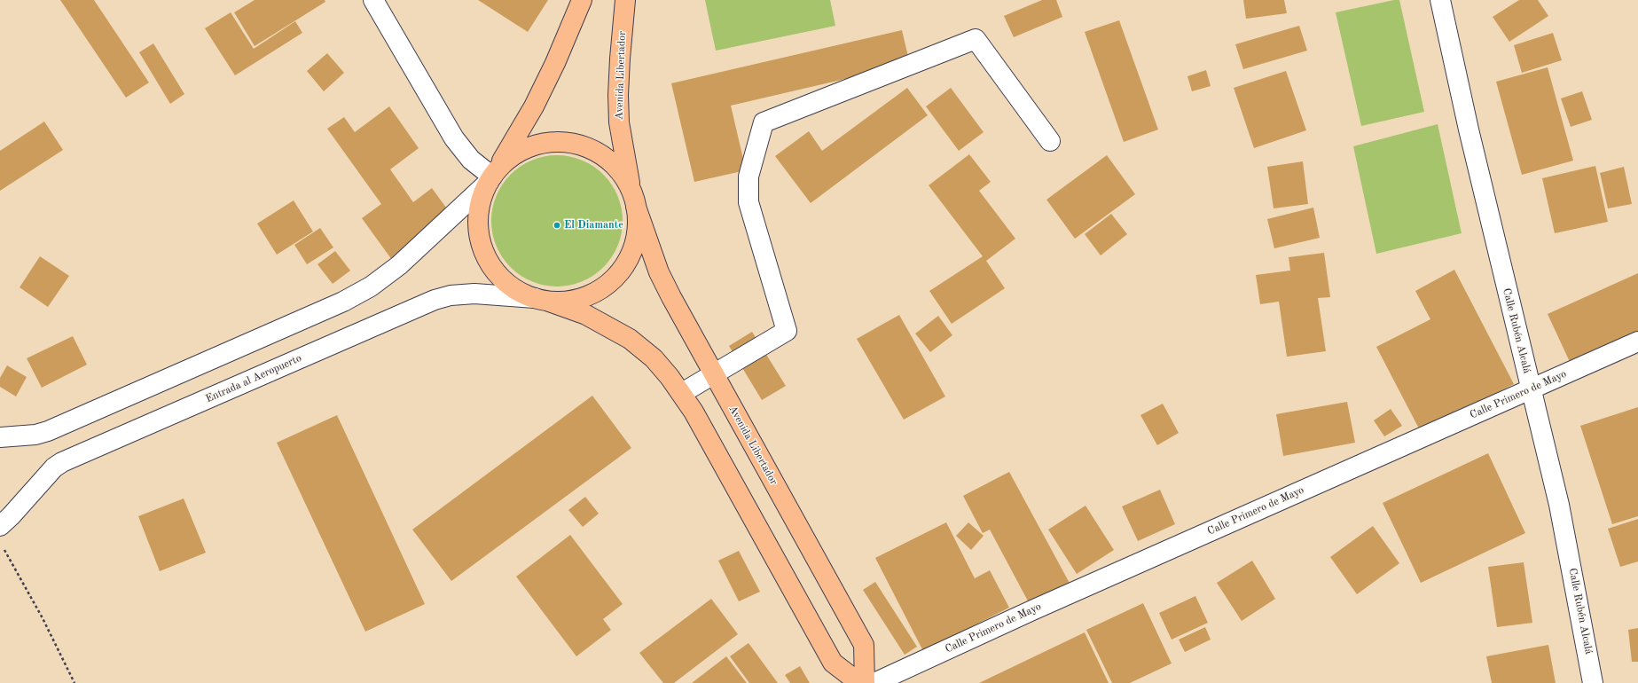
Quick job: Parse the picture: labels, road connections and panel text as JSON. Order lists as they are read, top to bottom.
{
  "streets": {
    "highway": ["Avenida Libertador"],
    "street": ["Calle Rubén Alcalá", "Entrada al Aeropuerto", "Calle Primero de Mayo"]
  },
  "crossings": [
    ["Calle Rubén Alcalá", "Calle Primero de Mayo"]
  ],
  "places": ["El Diamante"]
}
